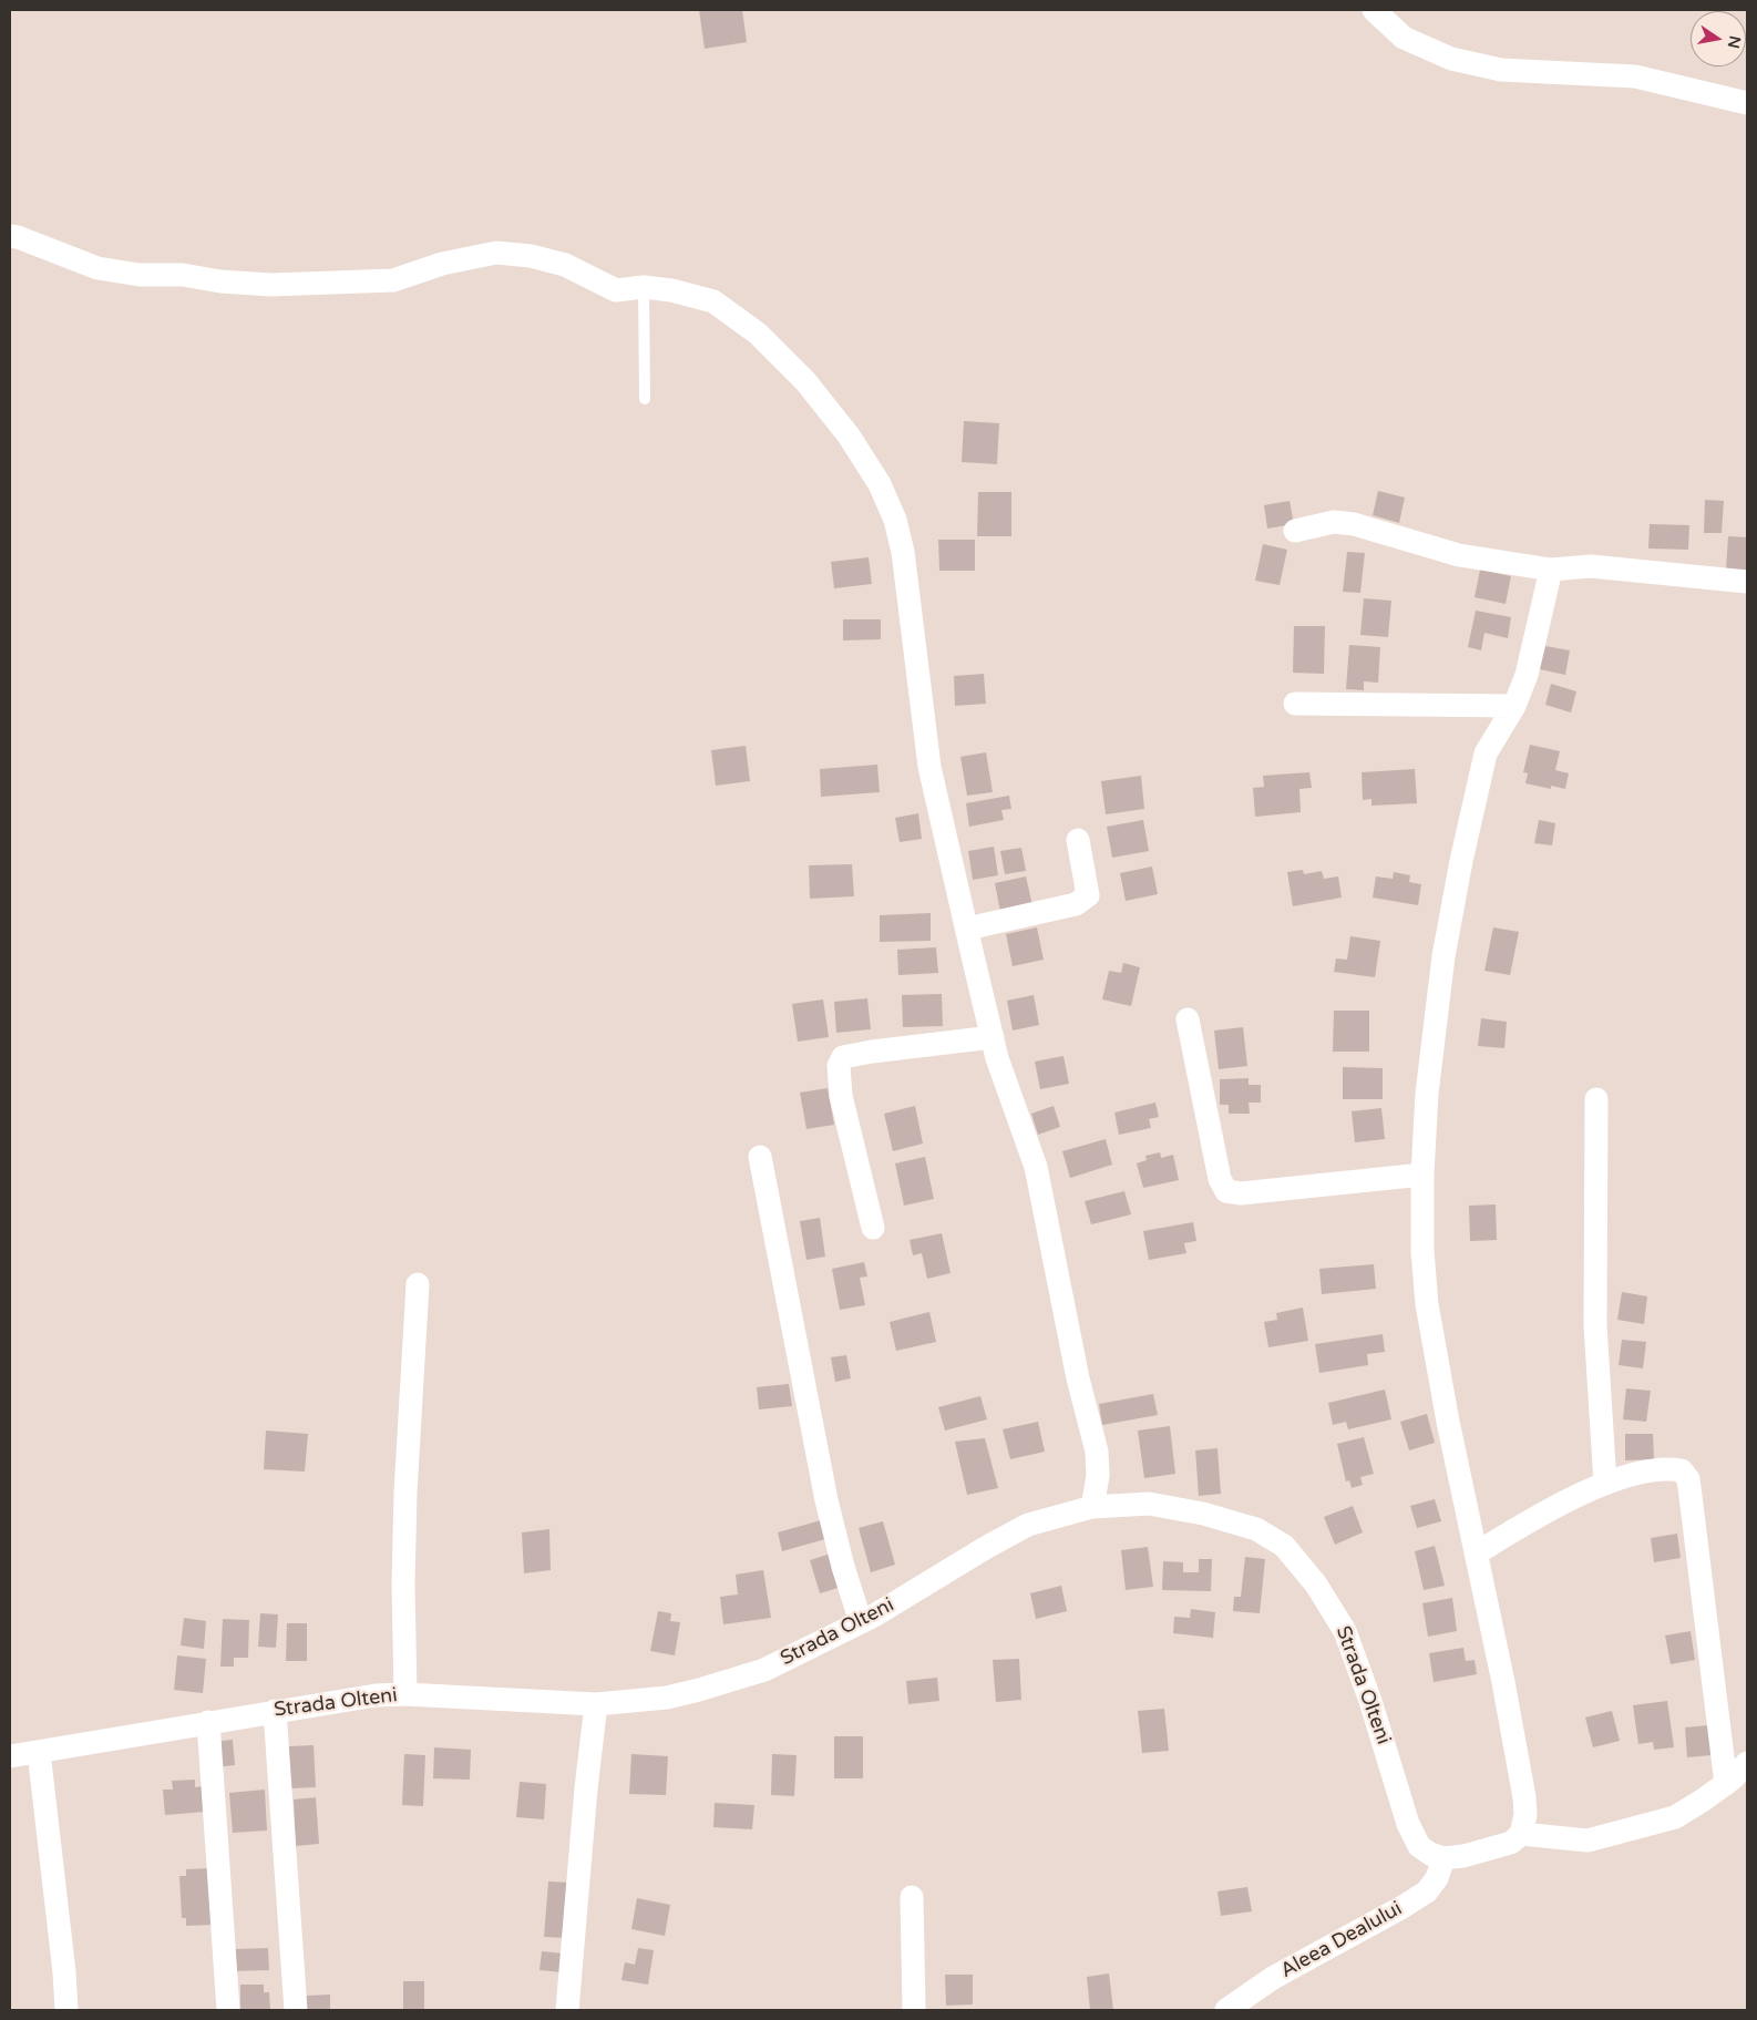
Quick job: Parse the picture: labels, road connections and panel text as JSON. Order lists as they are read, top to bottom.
{
  "streets": {
    "street": ["Strada Olteni", "Aleea Dealului"]
  },
  "crossings": [
    ["Strada Olteni", "Aleea Dealului"]
  ],
  "north": "right"
}
